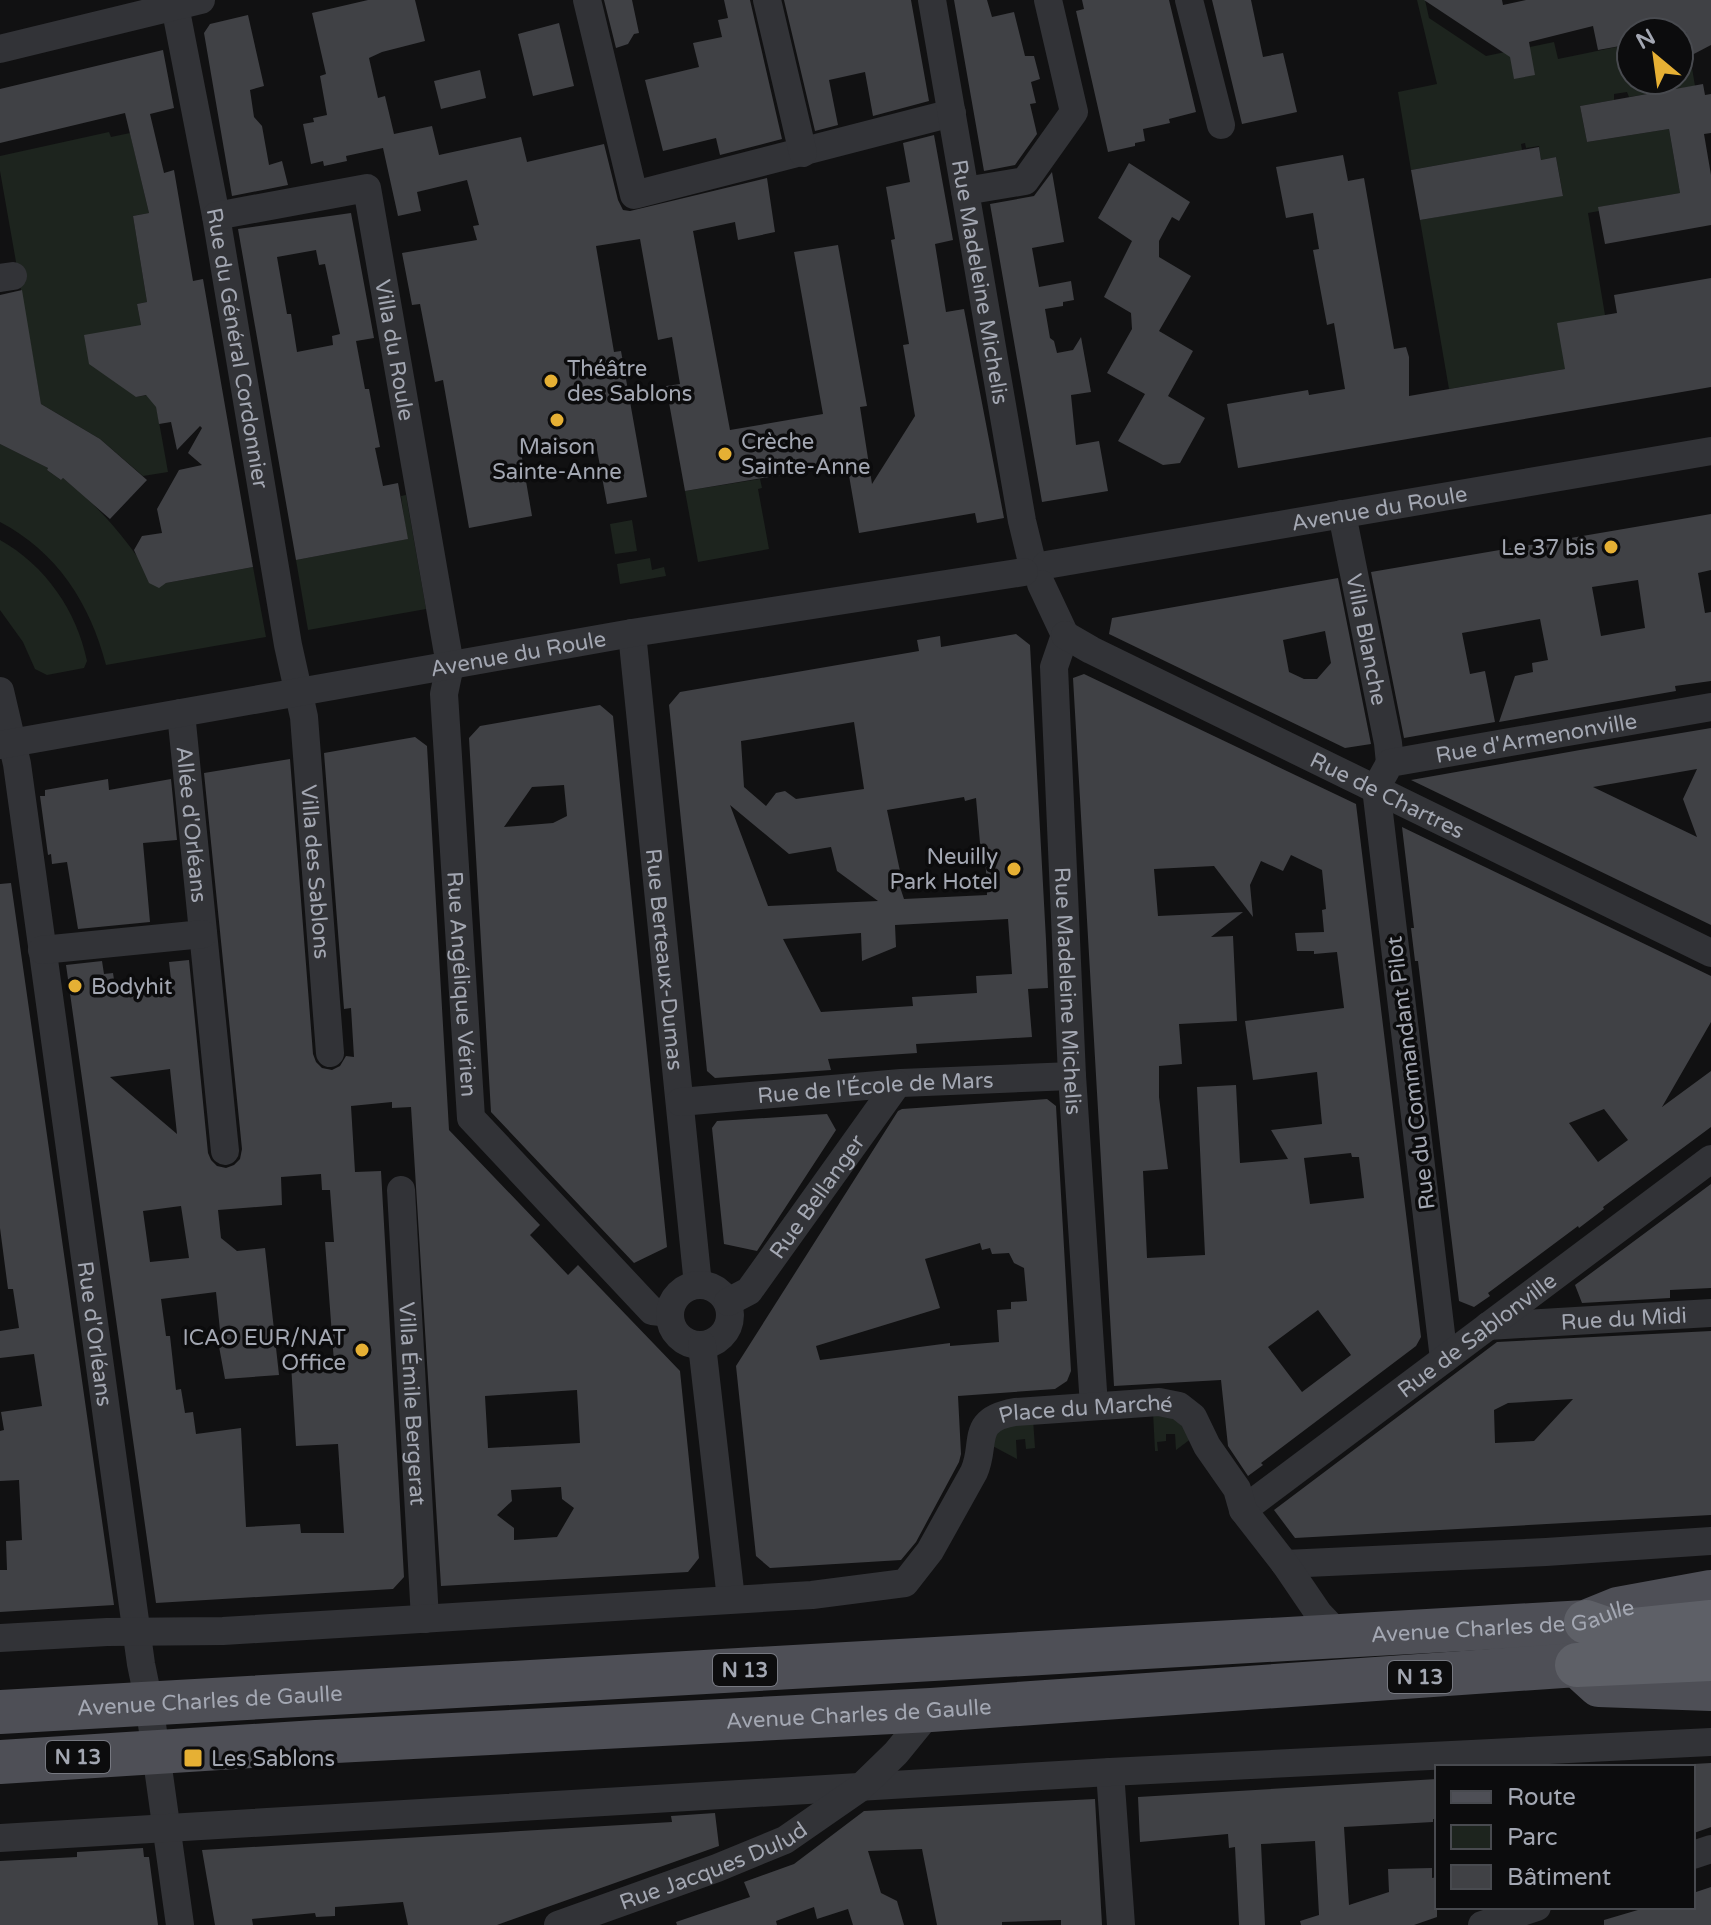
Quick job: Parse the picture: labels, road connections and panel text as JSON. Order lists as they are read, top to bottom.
{
  "streets": {
    "highway": ["N 13"],
    "main road": ["Avenue Charles de Gaulle"],
    "street": [
      "Rue Madeleine Michelis",
      "Rue du Général Cordonnier",
      "Villa du Roule",
      "Avenue du Roule",
      "Villa Blanche",
      "Rue d'Armenonville",
      "Rue de Chartres",
      "Allée d'Orléans",
      "Villa des Sablons",
      "Rue Berteaux-Dumas",
      "Rue Angélique Vérien",
      "Rue du Commandant Pilot",
      "Rue de l'École de Mars",
      "Rue Bellanger",
      "Rue du Midi",
      "Rue d'Orléans",
      "Rue de Sablonville",
      "Villa Émile Bergerat",
      "Place du Marché",
      "Rue Jacques Dulud"
    ]
  },
  "crossings": [
    ["Rue Madeleine Michelis", "Avenue du Roule"],
    ["Rue Madeleine Michelis", "Rue de Chartres"],
    ["Rue Madeleine Michelis", "Rue de l'École de Mars"],
    ["Rue Madeleine Michelis", "Place du Marché"],
    ["Rue du Général Cordonnier", "Villa du Roule"],
    ["Rue du Général Cordonnier", "Avenue du Roule"],
    ["Rue du Général Cordonnier", "Villa des Sablons"],
    ["Villa du Roule", "Avenue du Roule"],
    ["Villa du Roule", "Rue Angélique Vérien"],
    ["Avenue du Roule", "Villa Blanche"],
    ["Avenue du Roule", "Allée d'Orléans"],
    ["Avenue du Roule", "Villa des Sablons"],
    ["Avenue du Roule", "Rue Berteaux-Dumas"],
    ["Avenue du Roule", "Rue Angélique Vérien"],
    ["Avenue du Roule", "Rue d'Orléans"],
    ["Villa Blanche", "Rue d'Armenonville"],
    ["Rue de Chartres", "Rue du Commandant Pilot"],
    ["Allée d'Orléans", "Rue d'Orléans"],
    ["Rue Berteaux-Dumas", "Rue Angélique Vérien"],
    ["Rue Berteaux-Dumas", "Rue de l'École de Mars"],
    ["Rue Berteaux-Dumas", "Rue Bellanger"],
    ["Rue Angélique Vérien", "Rue Bellanger"],
    ["Rue du Commandant Pilot", "Rue de Sablonville"],
    ["Rue de l'École de Mars", "Rue Bellanger"],
    ["Rue du Midi", "Rue de Sablonville"],
    ["Rue d'Orléans", "Avenue Charles de Gaulle"],
    ["Rue de Sablonville", "Place du Marché"],
    ["Place du Marché", "Avenue Charles de Gaulle"],
    ["Avenue Charles de Gaulle", "N 13"],
    ["Avenue Charles de Gaulle", "Rue Jacques Dulud"]
  ],
  "places": {
    "other": [
      "Théâtre des Sablons",
      "Maison Sainte-Anne",
      "Crèche Sainte-Anne",
      "Le 37 bis",
      "Neuilly Park Hotel",
      "Bodyhit",
      "ICAO EUR/NAT Office"
    ],
    "transit": ["Les Sablons"]
  },
  "legend": ["Route", "Parc", "Bâtiment"],
  "north": "top left"
}
